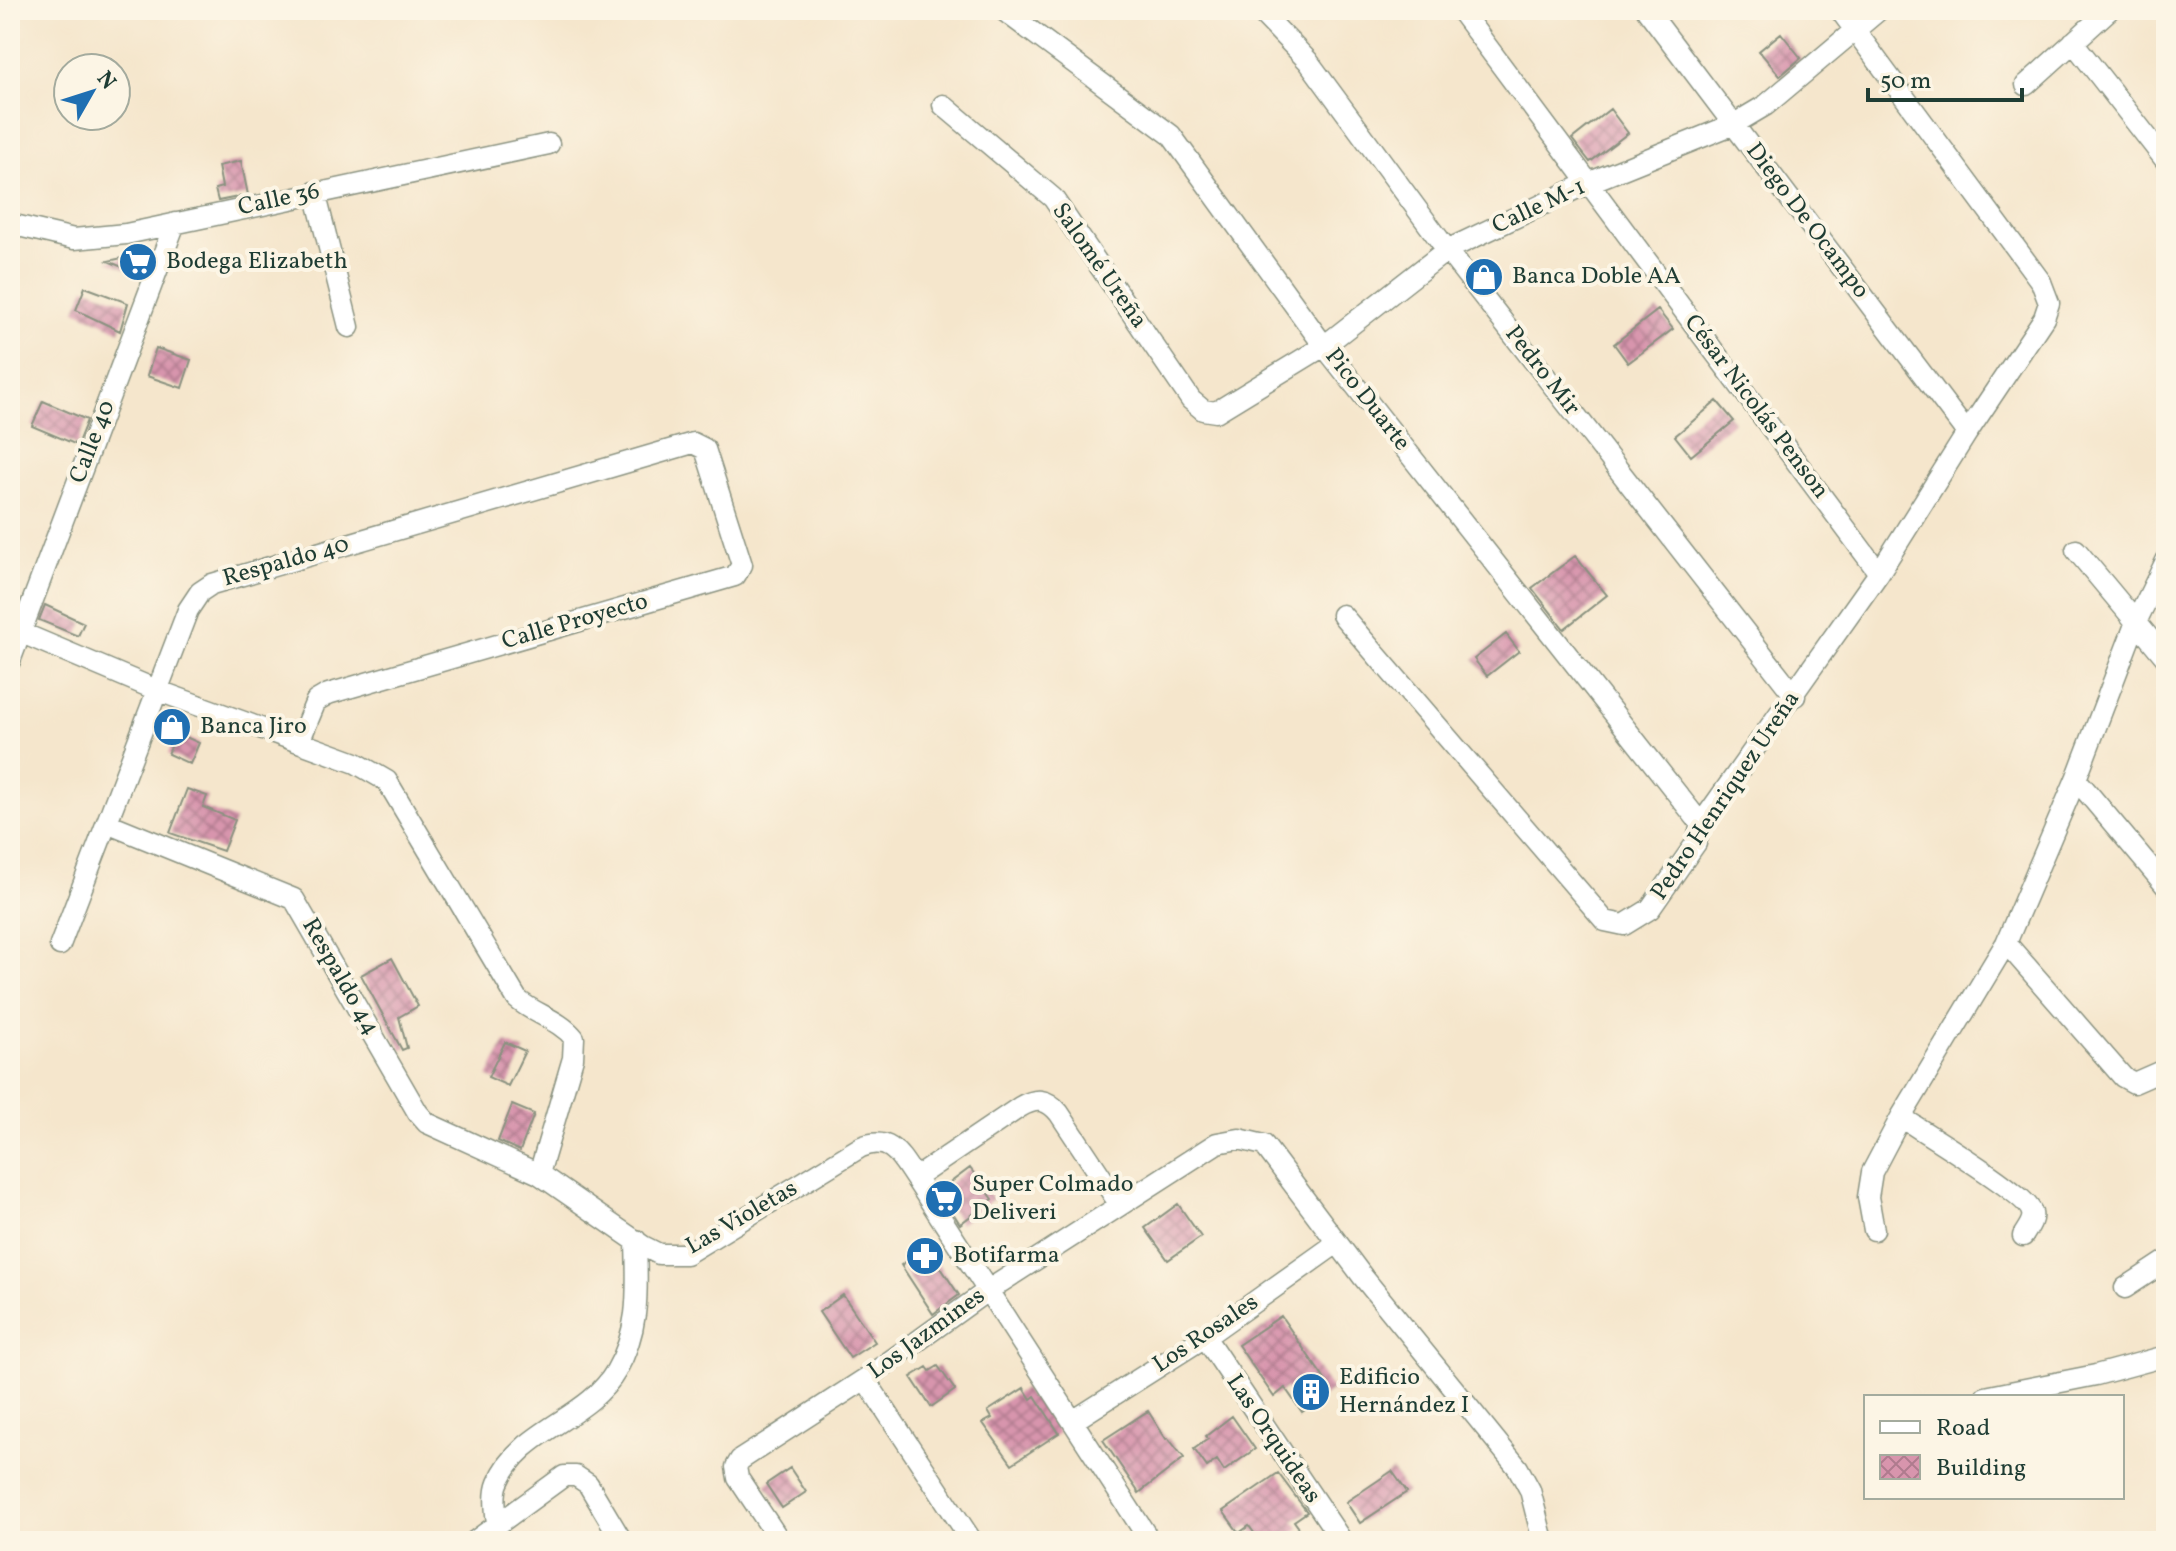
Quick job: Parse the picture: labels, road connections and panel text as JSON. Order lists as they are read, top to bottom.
{
  "streets": {
    "street": [
      "Calle 36",
      "Calle M-1",
      "Diego De Ocampo",
      "Salomé Ureña",
      "Pedro Mir",
      "Pico Duarte",
      "César Nicolás Penson",
      "Calle 40",
      "Respaldo 40",
      "Calle Proyecto",
      "Pedro Henriquez Ureña",
      "Respaldo 44",
      "Las Violetas",
      "Los Jazmines",
      "Los Rosales",
      "Las Orquideas"
    ]
  },
  "crossings": [
    ["Calle 36", "Calle 40"],
    ["Calle M-1", "Diego De Ocampo"],
    ["Calle M-1", "Salomé Ureña"],
    ["Calle M-1", "Pedro Mir"],
    ["Calle M-1", "Pico Duarte"],
    ["Calle M-1", "César Nicolás Penson"],
    ["Calle M-1", "Pedro Henriquez Ureña"],
    ["Diego De Ocampo", "Pedro Henriquez Ureña"],
    ["Pedro Mir", "Pedro Henriquez Ureña"],
    ["Pico Duarte", "Pedro Henriquez Ureña"],
    ["César Nicolás Penson", "Pedro Henriquez Ureña"],
    ["Respaldo 40", "Calle Proyecto"],
    ["Respaldo 40", "Respaldo 44"],
    ["Respaldo 44", "Las Violetas"],
    ["Las Violetas", "Los Jazmines"],
    ["Las Violetas", "Los Rosales"],
    ["Los Jazmines", "Los Rosales"],
    ["Los Rosales", "Las Orquideas"]
  ],
  "places": {
    "supermarket": ["Bodega Elizabeth", "Super Colmado Deliveri"],
    "shop": ["Banca Doble AA", "Banca Jiro"],
    "pharmacy": ["Botifarma"],
    "building": ["Edificio Hernández I"]
  },
  "legend": ["Road", "Building"],
  "scale_bar": "50 m",
  "north": "top right"
}
